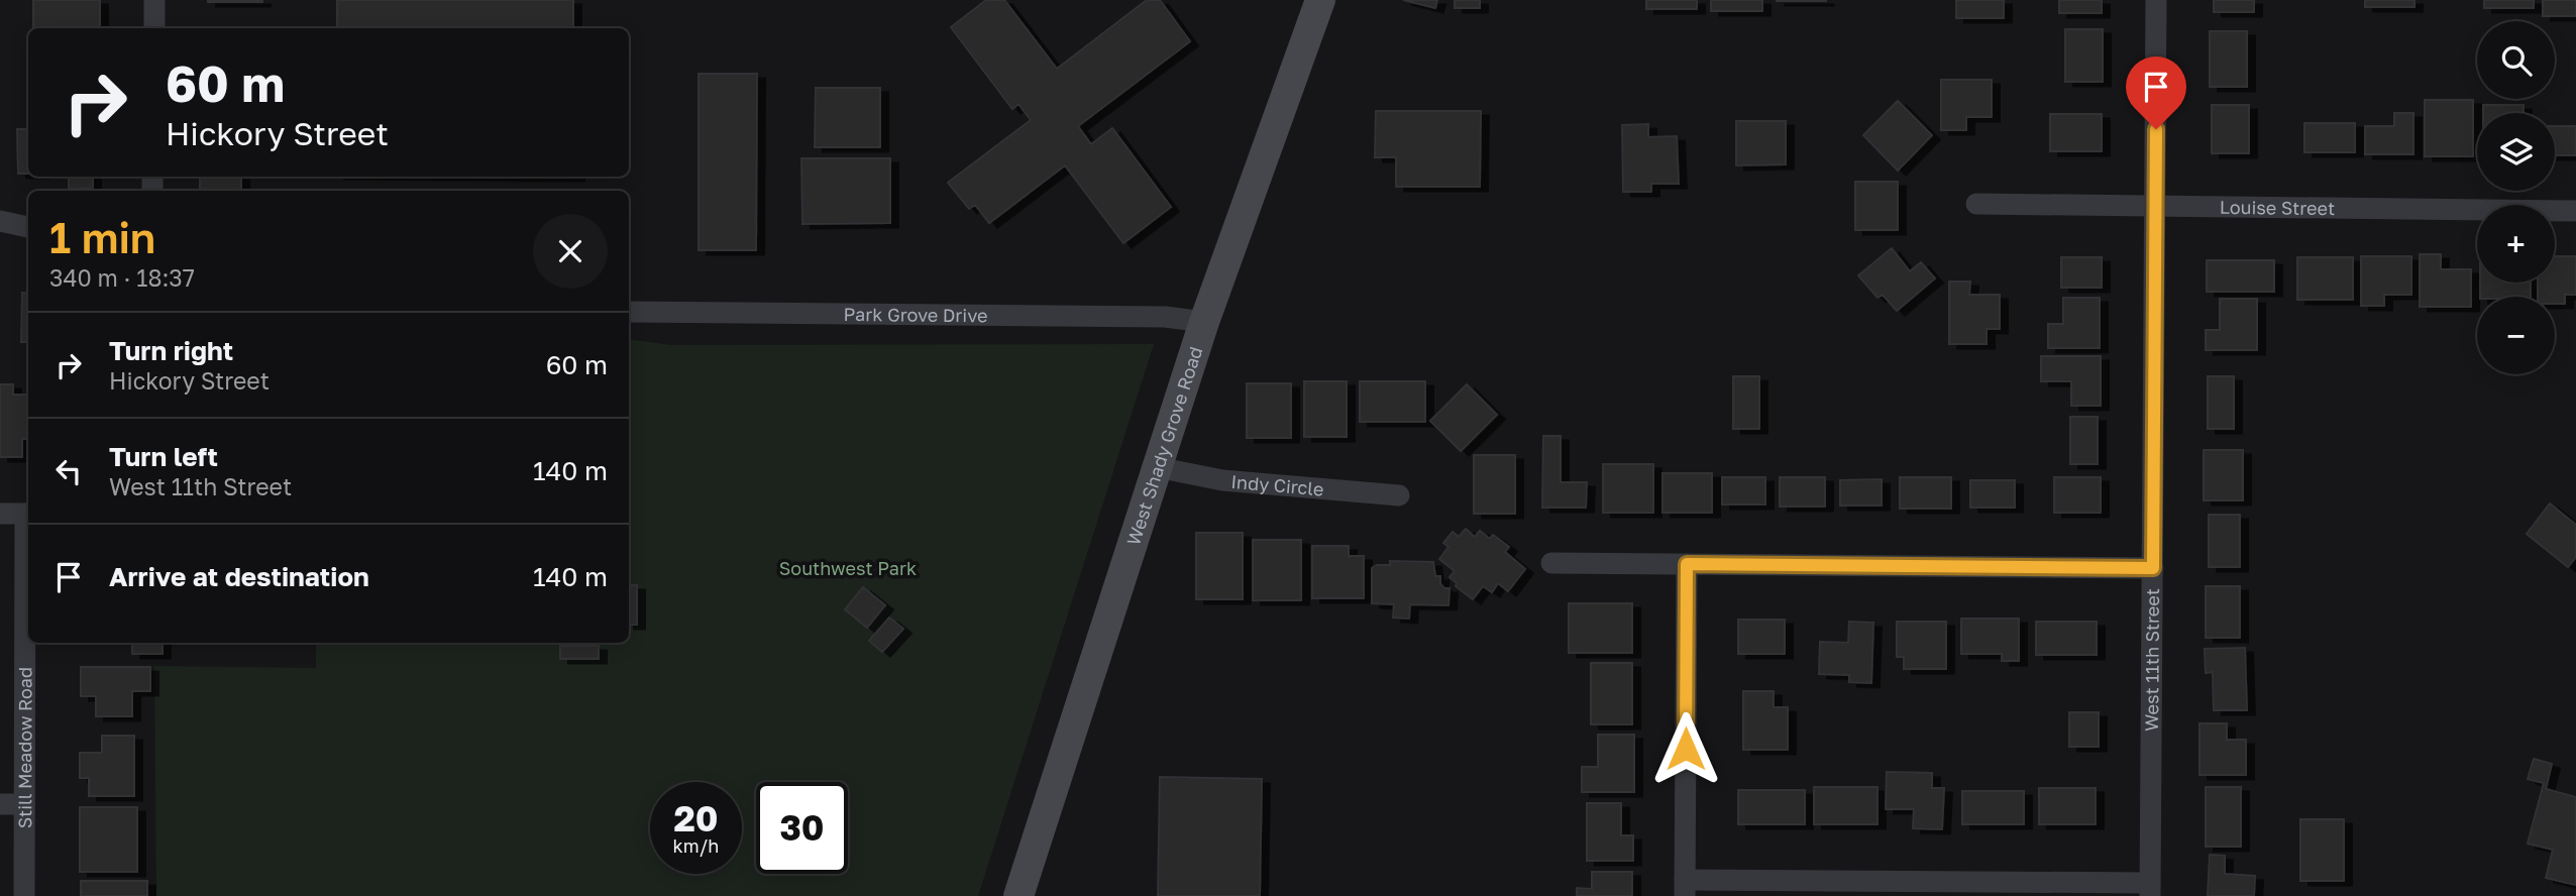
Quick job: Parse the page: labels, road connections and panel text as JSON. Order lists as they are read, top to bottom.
{
  "streets": {
    "main road": ["West Shady Grove Road"],
    "street": [
      "Louise Street",
      "Park Grove Drive",
      "Indy Circle",
      "West 11th Street",
      "Still Meadow Road"
    ]
  },
  "crossings": [
    ["Louise Street", "West 11th Street"],
    ["Park Grove Drive", "West Shady Grove Road"],
    ["West Shady Grove Road", "Indy Circle"]
  ],
  "parks": ["Southwest Park"],
  "page": {
    "map_buttons": ["+", "−"],
    "turn": ["60 m", "Hickory Street"],
    "heading": ["1 min", "340 m · 18:37"],
    "list": [
      {
        "name": "Turn right",
        "note": "Hickory Street",
        "value": "60 m"
      },
      {
        "name": "Turn left",
        "note": "West 11th Street",
        "value": "140 m"
      },
      {
        "name": "Arrive at destination",
        "value": "140 m"
      }
    ],
    "speed": "20 km/h",
    "limit": "30"
  }
}
